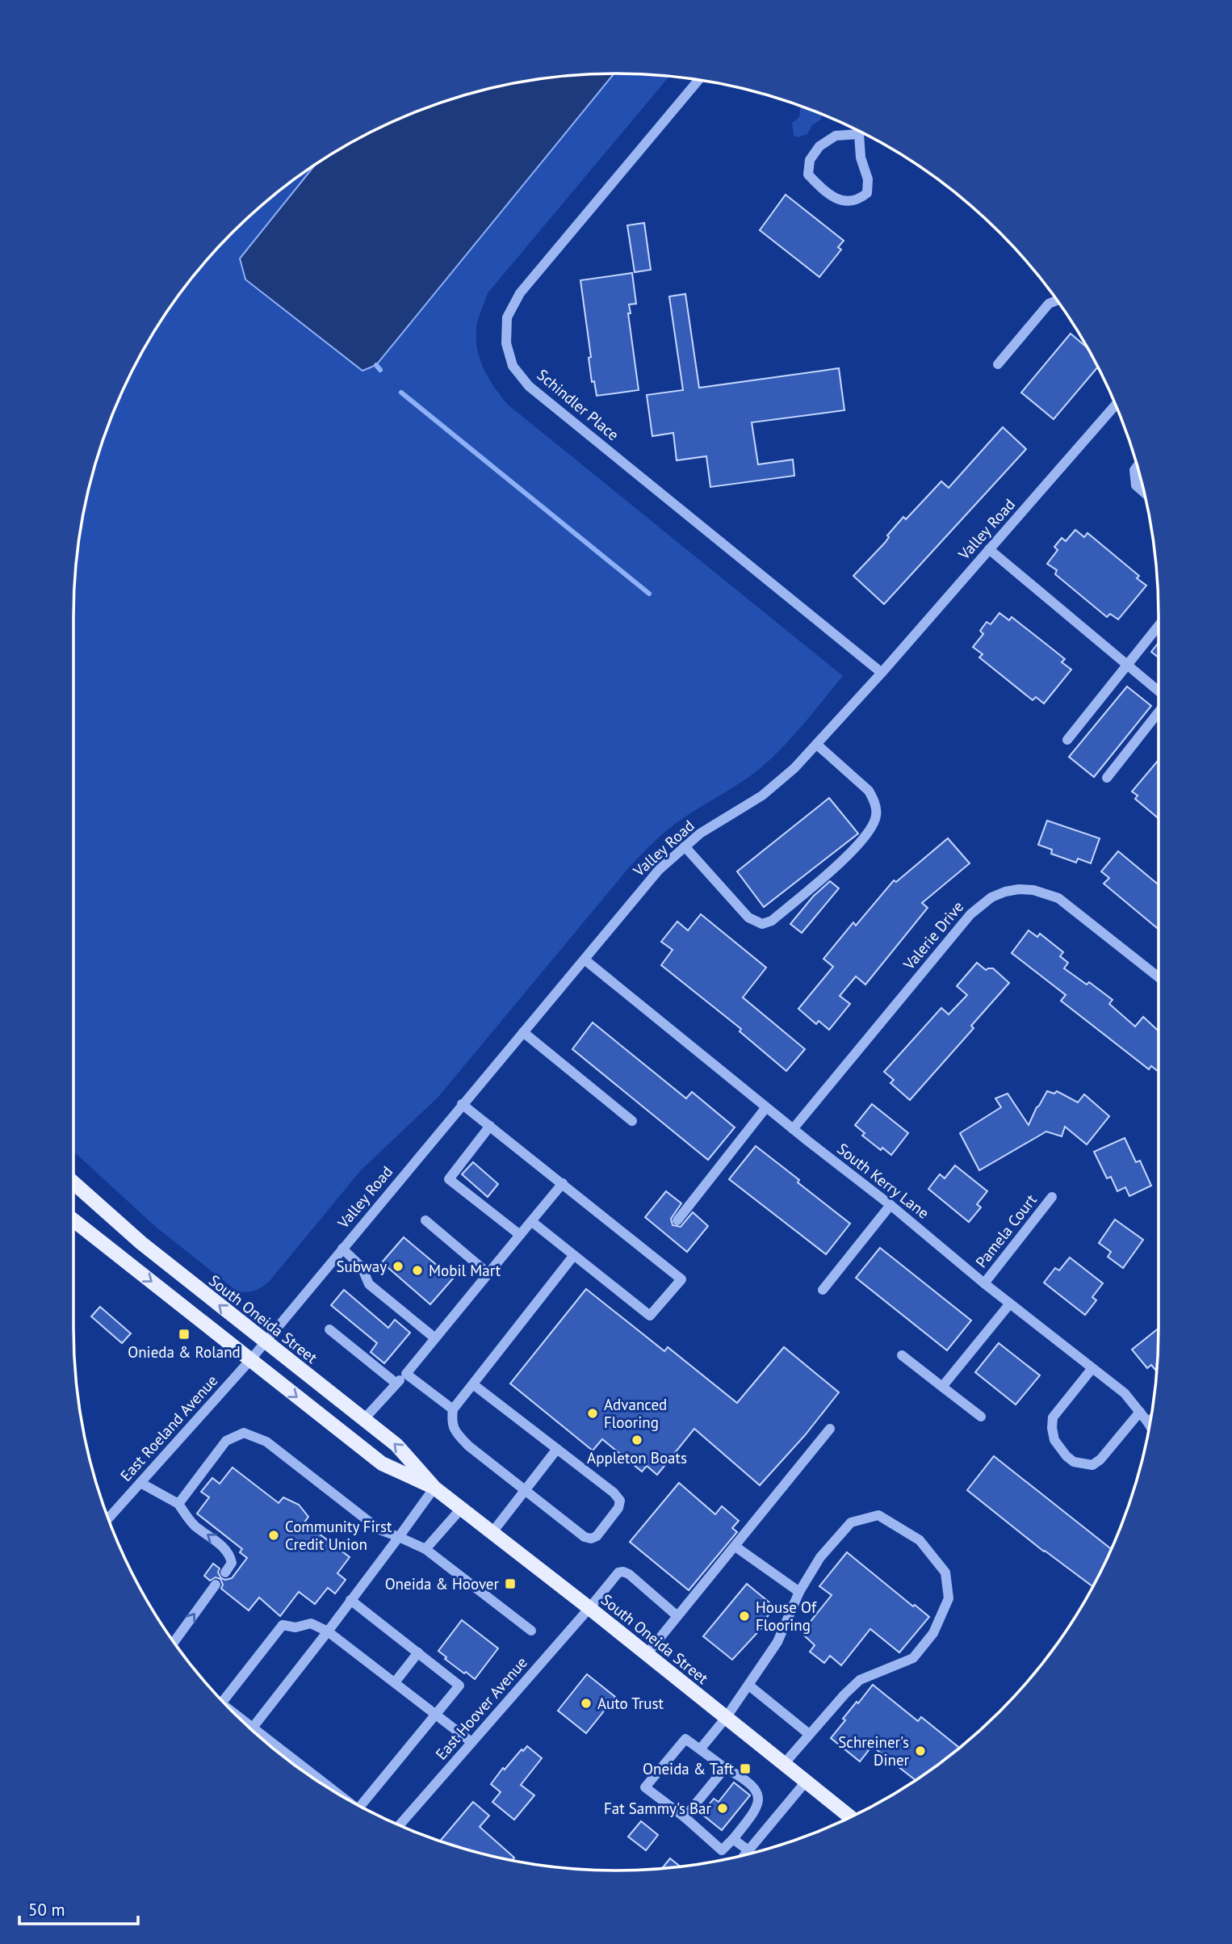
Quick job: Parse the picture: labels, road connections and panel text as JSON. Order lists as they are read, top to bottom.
{
  "streets": {
    "main road": ["South Oneida Street"],
    "street": [
      "Schindler Place",
      "Valley Road",
      "Valerie Drive",
      "South Kerry Lane",
      "Pamela Court",
      "East Roeland Avenue",
      "East Hoover Avenue"
    ]
  },
  "crossings": [
    ["Schindler Place", "Valley Road"],
    ["Valley Road", "South Kerry Lane"],
    ["Valley Road", "South Oneida Street"],
    ["Valley Road", "East Roeland Avenue"],
    ["Valerie Drive", "South Kerry Lane"],
    ["South Kerry Lane", "Pamela Court"],
    ["South Oneida Street", "East Roeland Avenue"],
    ["South Oneida Street", "East Hoover Avenue"]
  ],
  "places": {
    "other": [
      "Subway",
      "Mobil Mart",
      "Advanced Flooring",
      "Appleton Boats",
      "Community First Credit Union",
      "House Of Flooring",
      "Auto Trust",
      "Schreiner's Diner",
      "Fat Sammy's Bar"
    ],
    "transit": ["Onieda & Roland", "Oneida & Hoover", "Oneida & Taft"]
  },
  "scale_bar": "50 m"
}
